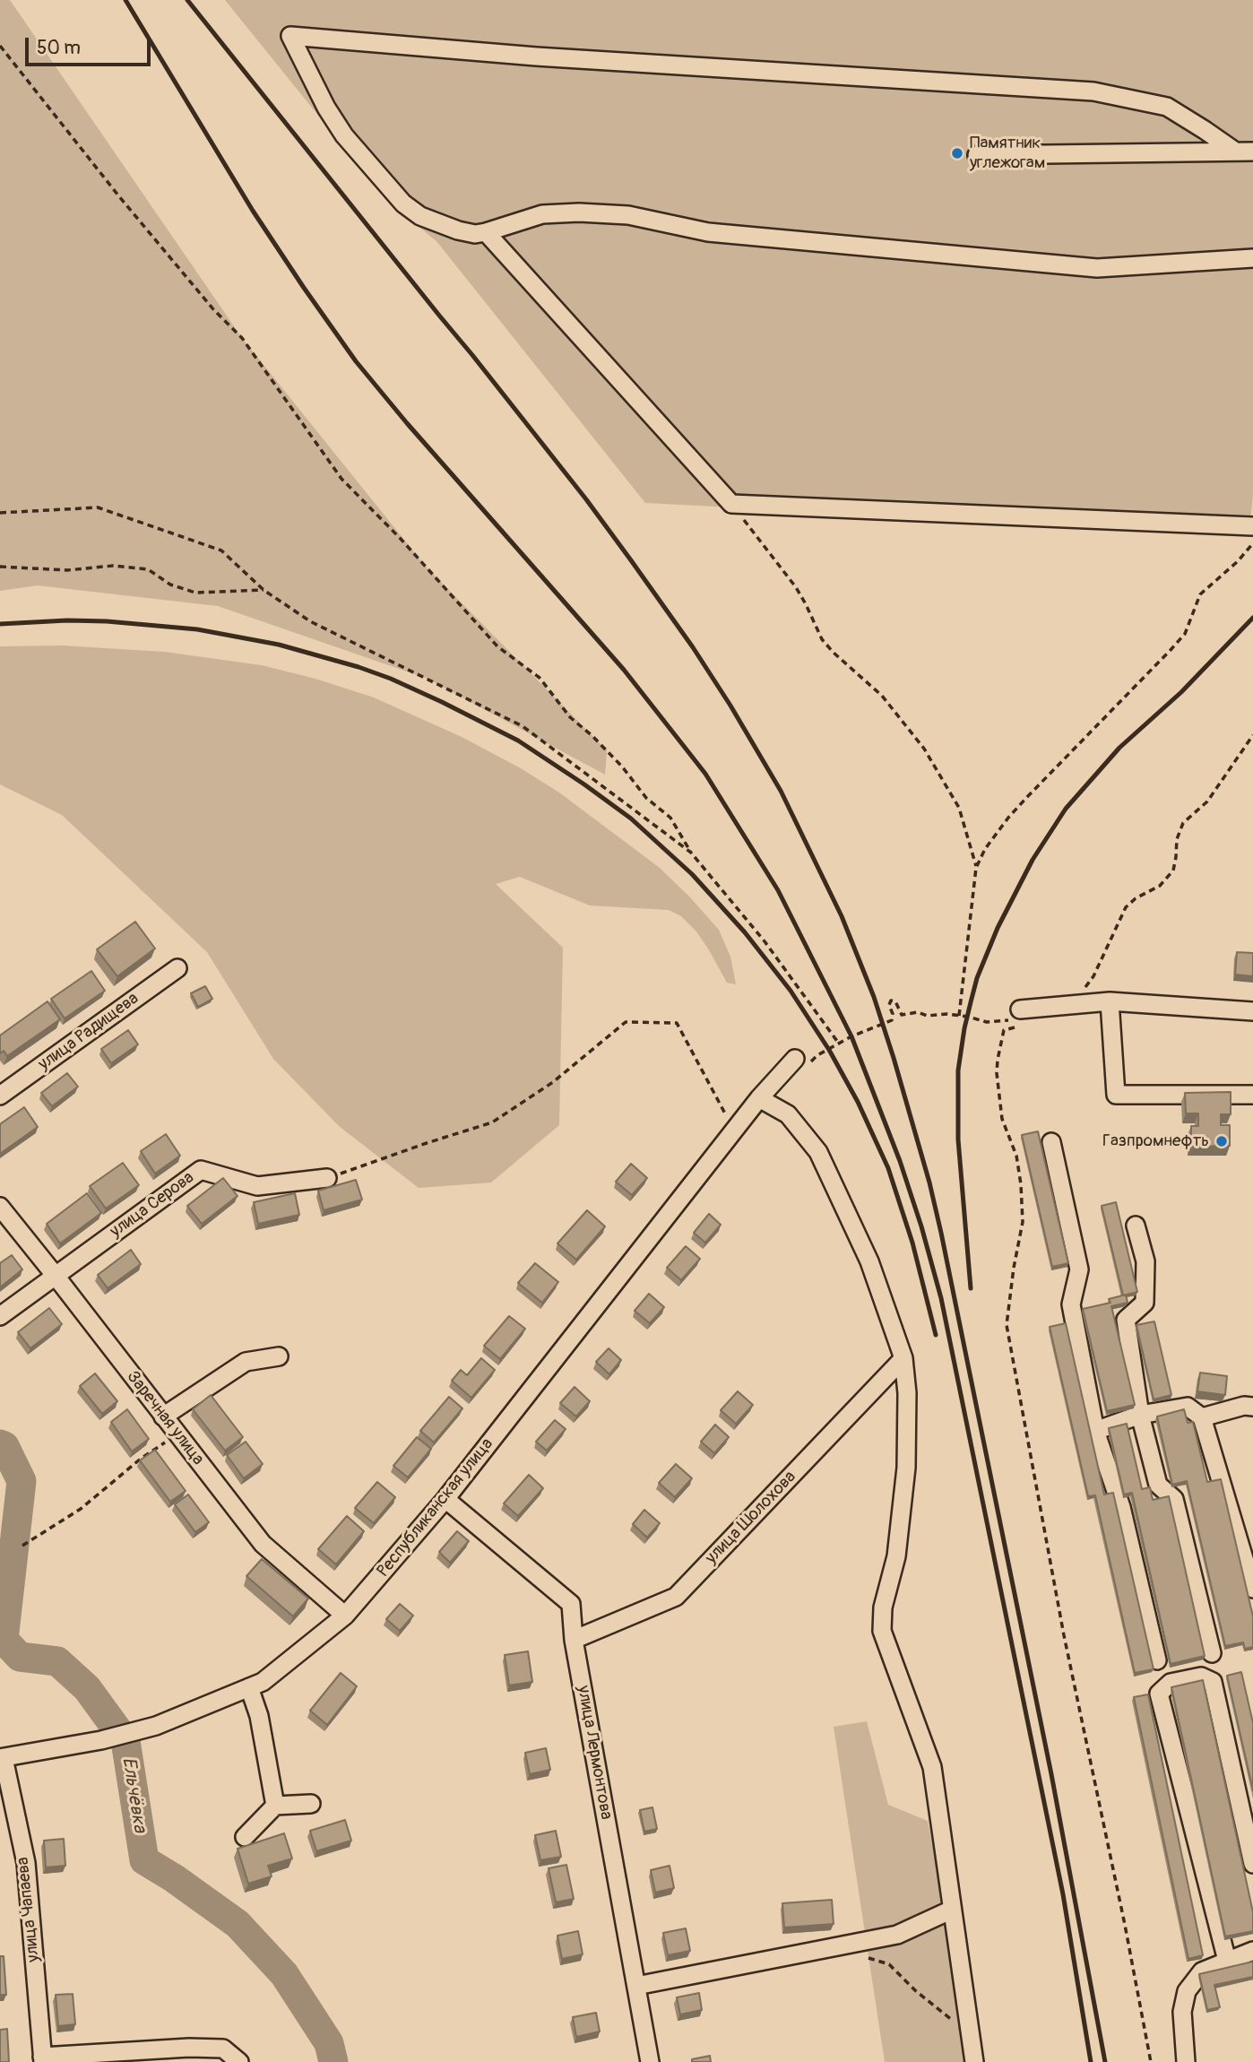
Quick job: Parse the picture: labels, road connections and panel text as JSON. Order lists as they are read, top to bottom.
{
  "streets": {
    "street": [
      "улица Радищева",
      "улица Серова",
      "Заречная улица",
      "Республиканская улица",
      "улица Шолохова",
      "улица Лермонтова",
      "улица Чапаева"
    ]
  },
  "crossings": [
    ["улица Серова", "Заречная улица"],
    ["Заречная улица", "Республиканская улица"],
    ["Республиканская улица", "улица Лермонтова"],
    ["Республиканская улица", "улица Чапаева"],
    ["улица Шолохова", "улица Лермонтова"]
  ],
  "water": ["Ельчёвка"],
  "places": ["Памятник углежогам", "Газпромнефть"],
  "scale_bar": "50 m"
}
